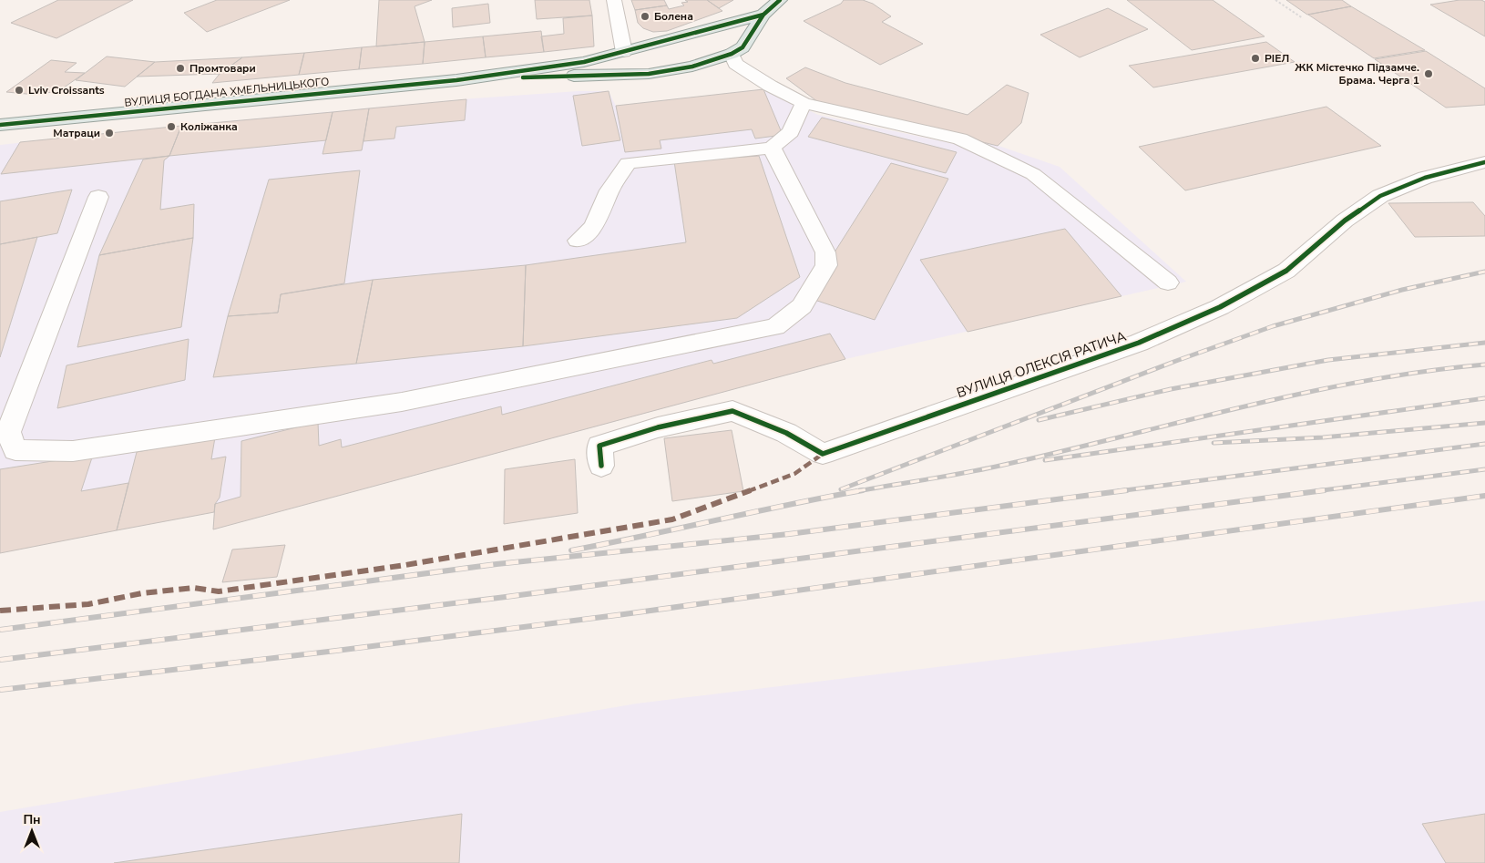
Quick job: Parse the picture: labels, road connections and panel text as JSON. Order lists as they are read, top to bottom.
{
  "streets": {
    "main road": ["ВУЛИЦЯ БОГДАНА ХМЕЛЬНИЦЬКОГО"],
    "street": ["ВУЛИЦЯ ОЛЕКСІЯ РАТИЧА"]
  },
  "places": [
    "Болена",
    "РІЕЛ",
    "Промтовари",
    "ЖК Містечко Підзамче. Брама. Черга 1",
    "Lviv Croissants",
    "Коліжанка",
    "Матраци"
  ],
  "north": "top"
}
